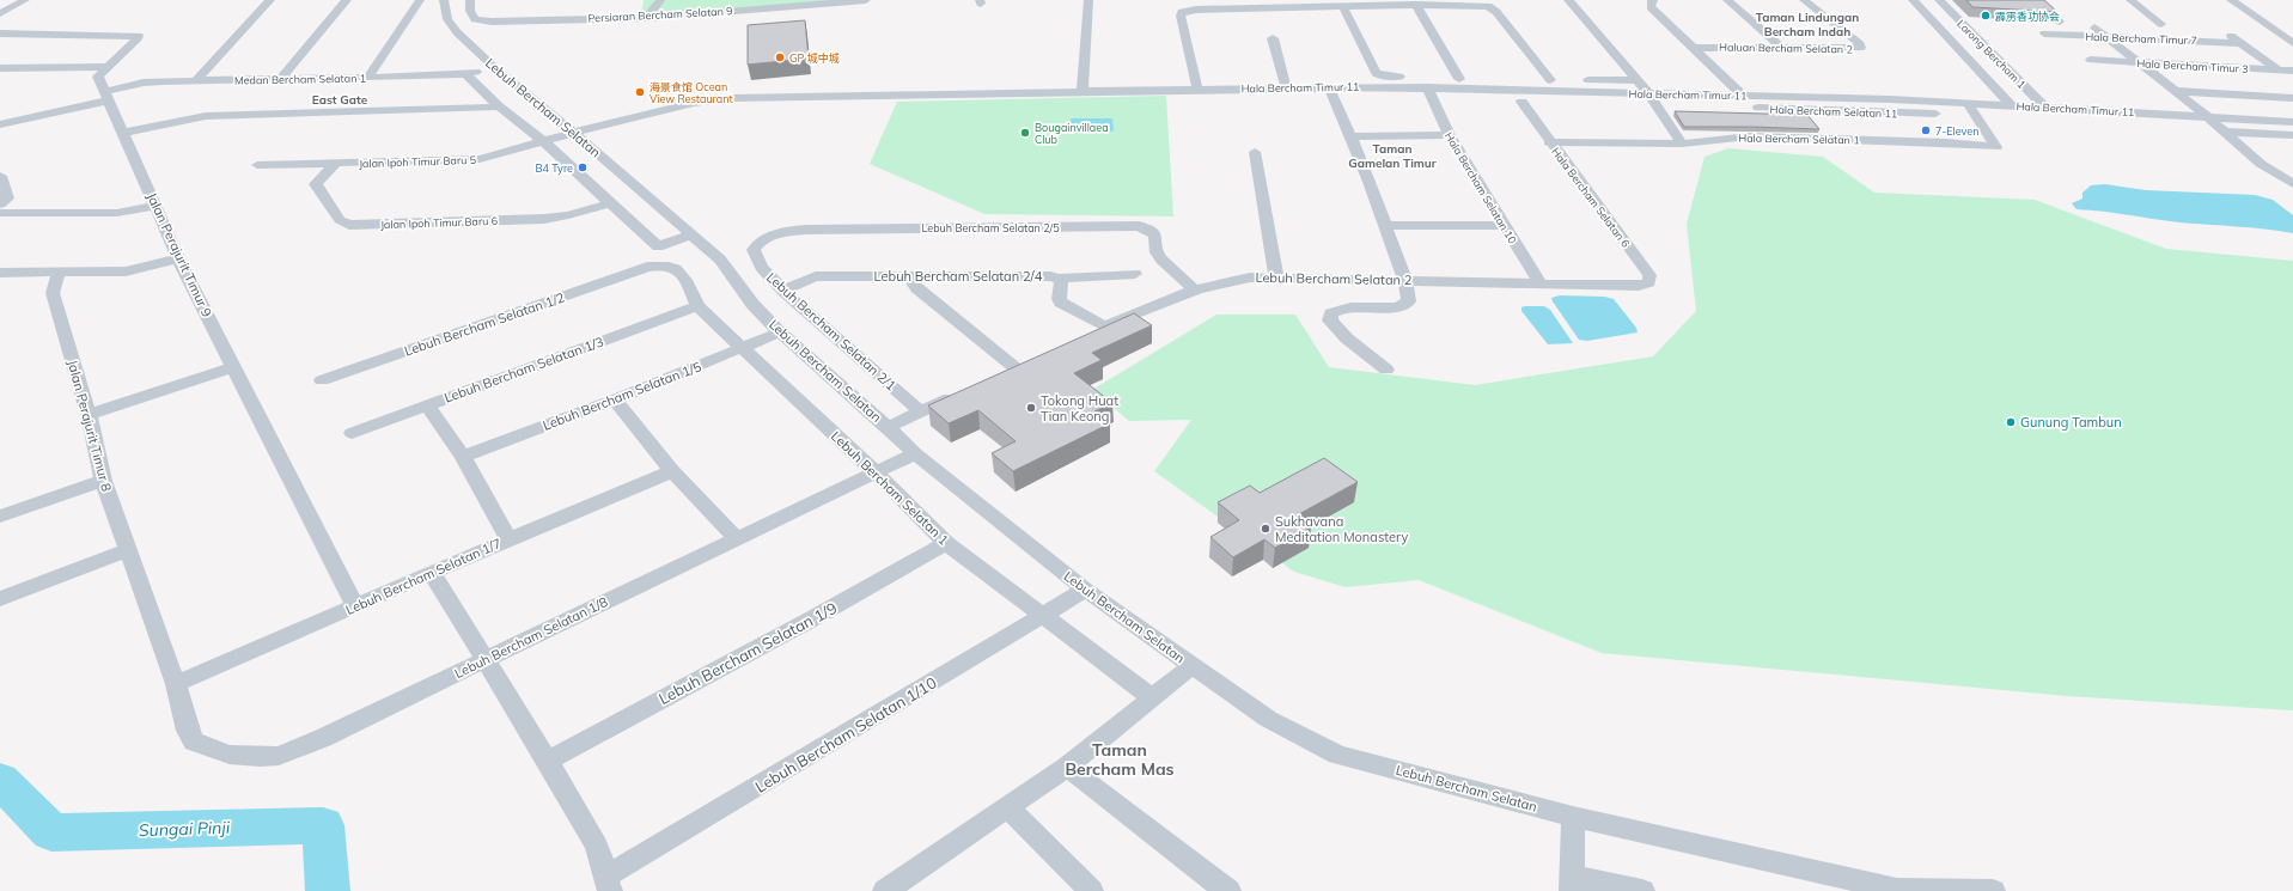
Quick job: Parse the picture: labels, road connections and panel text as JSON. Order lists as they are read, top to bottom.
{
  "streets": {
    "street": [
      "Persiaran Bercham Selatan 9",
      "Hala Bercham Timur 7",
      "Haluan Bercham Selatan 2",
      "Lorong Bercham 1",
      "Hala Bercham Timur 3",
      "Medan Bercham Selatan 1",
      "Hala Bercham Timur 11",
      "Lebuh Bercham Selatan",
      "Hala Bercham Selatan 11",
      "Hala Bercham Selatan 1",
      "Jalan Ipoh Timur Baru 5",
      "Hala Bercham Selatan 10",
      "Hala Bercham Selatan 6",
      "Jalan Ipoh Timur Baru 6",
      "Lebuh Bercham Selatan 2/5",
      "Jalan Perajurit Timur 9",
      "Lebuh Bercham Selatan 2/4",
      "Lebuh Bercham Selatan 2",
      "Lebuh Bercham Selatan 1/2",
      "Lebuh Bercham Selatan 2/1",
      "Lebuh Bercham Selatan 1/3",
      "Lebuh Bercham Selatan 1/5",
      "Jalan Perajurit Timur 8",
      "Lebuh Bercham Selatan 1",
      "Lebuh Bercham Selatan 1/7",
      "Lebuh Bercham Selatan 1/8",
      "Lebuh Bercham Selatan 1/9",
      "Lebuh Bercham Selatan 1/10"
    ]
  },
  "crossings": [
    ["Lorong Bercham 1", "Hala Bercham Timur 11"],
    ["Medan Bercham Selatan 1", "Lebuh Bercham Selatan"],
    ["Medan Bercham Selatan 1", "Jalan Perajurit Timur 9"],
    ["Hala Bercham Timur 11", "Hala Bercham Selatan 11"],
    ["Hala Bercham Timur 11", "Hala Bercham Selatan 1"],
    ["Hala Bercham Timur 11", "Jalan Ipoh Timur Baru 5"],
    ["Hala Bercham Timur 11", "Hala Bercham Selatan 10"],
    ["Lebuh Bercham Selatan", "Jalan Ipoh Timur Baru 5"],
    ["Lebuh Bercham Selatan", "Lebuh Bercham Selatan 1/5"],
    ["Lebuh Bercham Selatan", "Lebuh Bercham Selatan 1/8"],
    ["Lebuh Bercham Selatan", "Lebuh Bercham Selatan 1/10"],
    ["Hala Bercham Selatan 11", "Hala Bercham Selatan 1"],
    ["Hala Bercham Selatan 11", "Hala Bercham Selatan 10"],
    ["Hala Bercham Selatan 11", "Hala Bercham Selatan 6"],
    ["Hala Bercham Selatan 1", "Hala Bercham Selatan 6"],
    ["Jalan Ipoh Timur Baru 5", "Jalan Ipoh Timur Baru 6"],
    ["Hala Bercham Selatan 10", "Lebuh Bercham Selatan 2"],
    ["Hala Bercham Selatan 6", "Lebuh Bercham Selatan 2"],
    ["Lebuh Bercham Selatan 2/5", "Lebuh Bercham Selatan 2"],
    ["Lebuh Bercham Selatan 2/5", "Lebuh Bercham Selatan 2/1"],
    ["Jalan Perajurit Timur 9", "Lebuh Bercham Selatan 1/7"],
    ["Lebuh Bercham Selatan 2/4", "Lebuh Bercham Selatan 2/1"],
    ["Lebuh Bercham Selatan 1/2", "Lebuh Bercham Selatan 1"],
    ["Lebuh Bercham Selatan 1/3", "Lebuh Bercham Selatan 1"],
    ["Lebuh Bercham Selatan 1/5", "Lebuh Bercham Selatan 1"],
    ["Jalan Perajurit Timur 8", "Lebuh Bercham Selatan 1/7"],
    ["Jalan Perajurit Timur 8", "Lebuh Bercham Selatan 1/8"],
    ["Lebuh Bercham Selatan 1", "Lebuh Bercham Selatan 1/8"],
    ["Lebuh Bercham Selatan 1", "Lebuh Bercham Selatan 1/9"],
    ["Lebuh Bercham Selatan 1", "Lebuh Bercham Selatan 1/10"],
    ["Lebuh Bercham Selatan 1/7", "Lebuh Bercham Selatan 1/8"]
  ],
  "districts": [
    "Taman Lindungan Bercham Indah",
    "East Gate",
    "Taman Gamelan Timur",
    "Taman Bercham Mas"
  ],
  "water": ["Sungai Pinji"],
  "places": [
    "霹雳香功协会",
    "GP 城中城",
    "海景食馆 Ocean View Restaurant",
    "7-Eleven",
    "Bougainvillaea Club",
    "B4 Tyre",
    "Tokong Huat Tian Keong",
    "Gunung Tambun",
    "Sukhavana Meditation Monastery"
  ]
}
